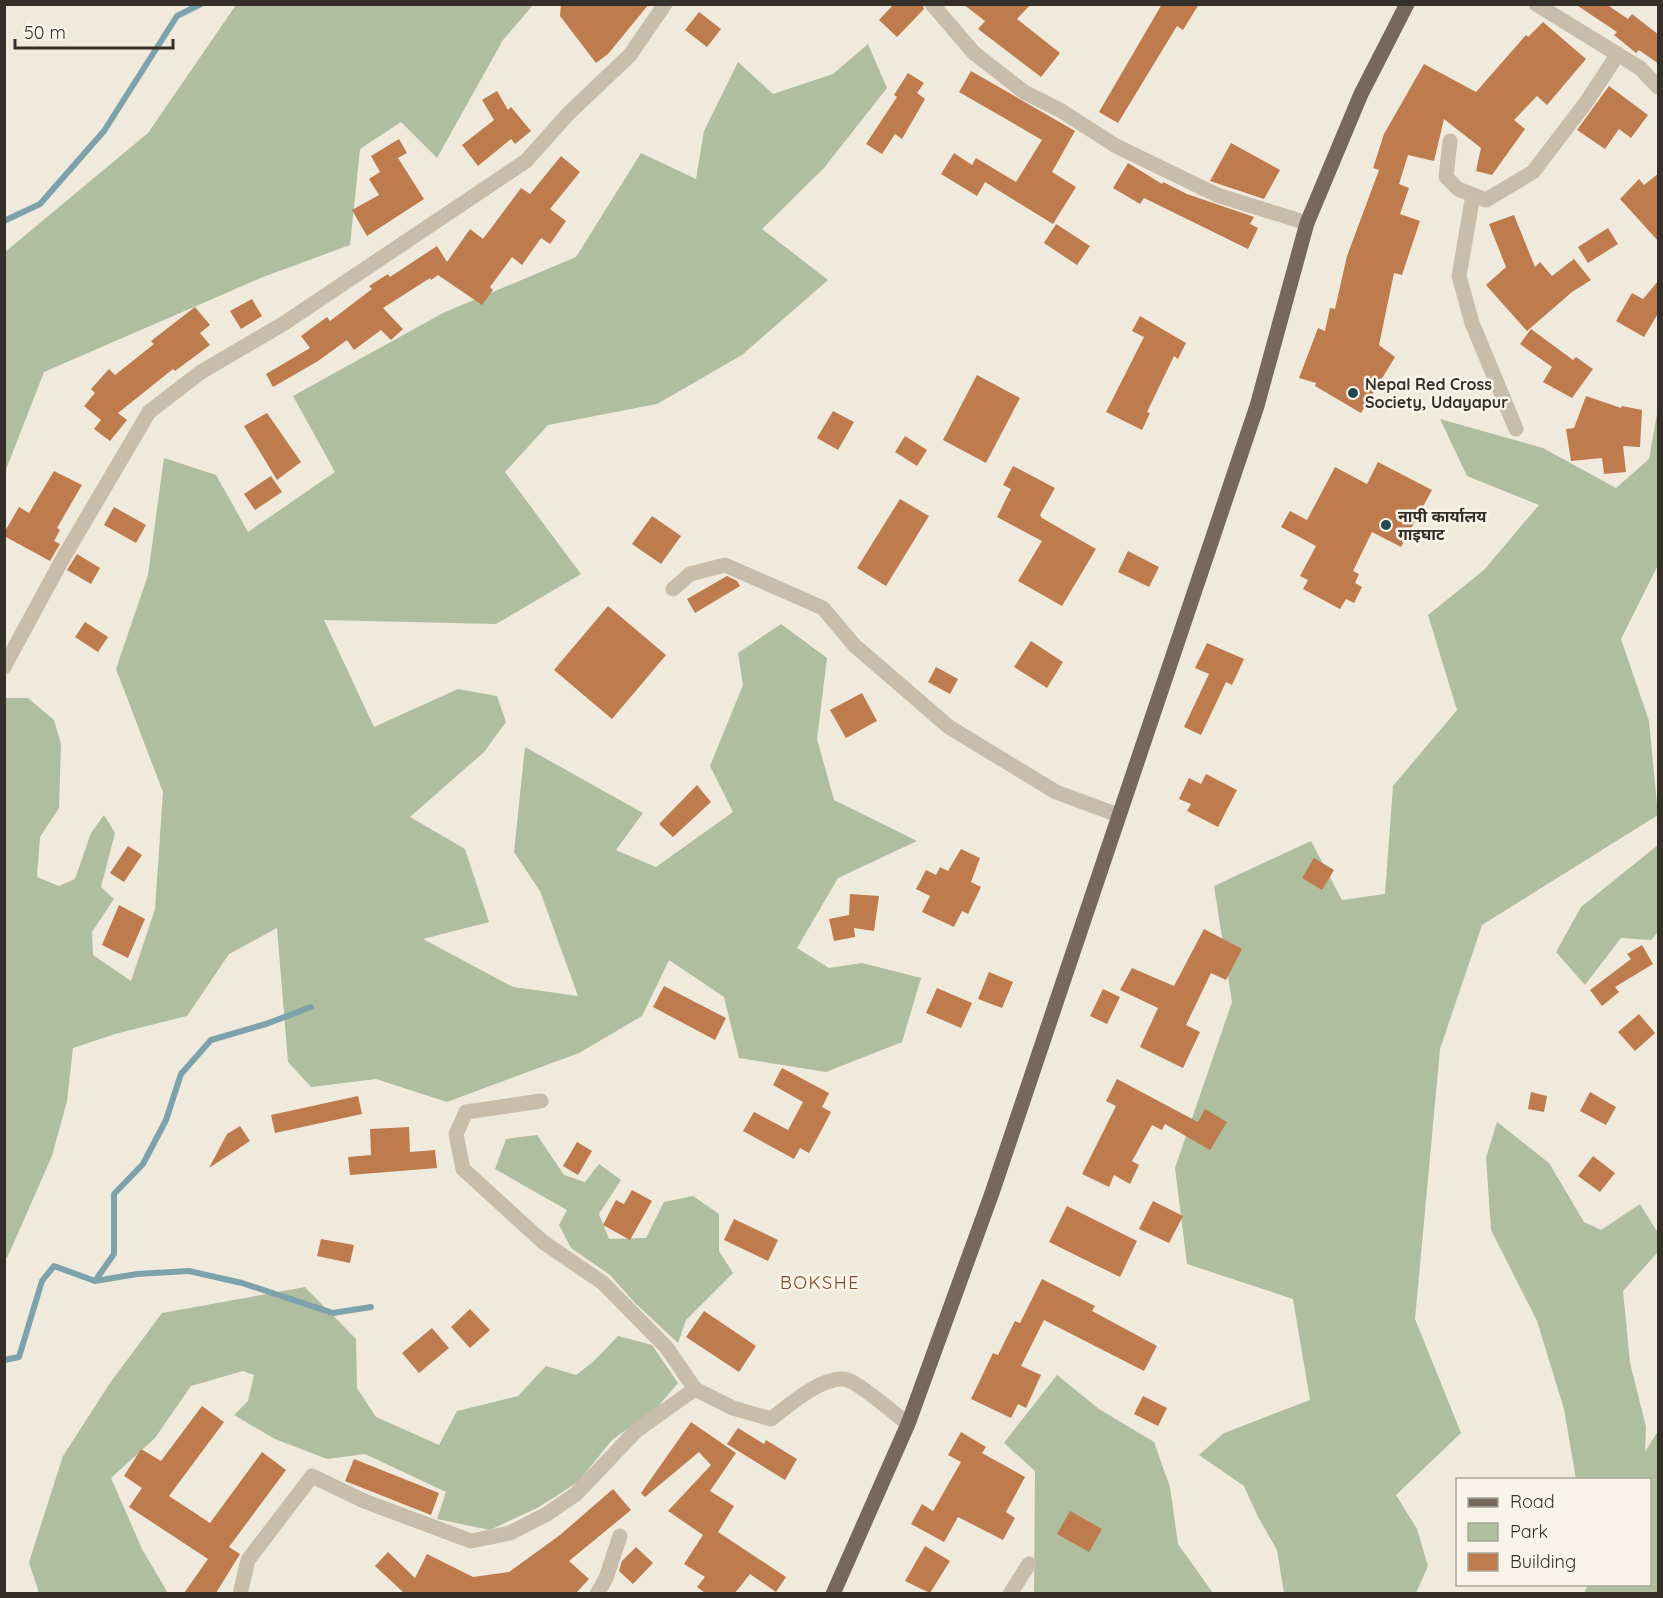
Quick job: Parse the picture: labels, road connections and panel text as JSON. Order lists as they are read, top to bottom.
{
  "districts": ["BOKSHE"],
  "places": ["Nepal Red Cross Society, Udayapur", "नापी कार्यालय गाइघाट"],
  "legend": ["Road", "Park", "Building"],
  "scale_bar": "50 m"
}
